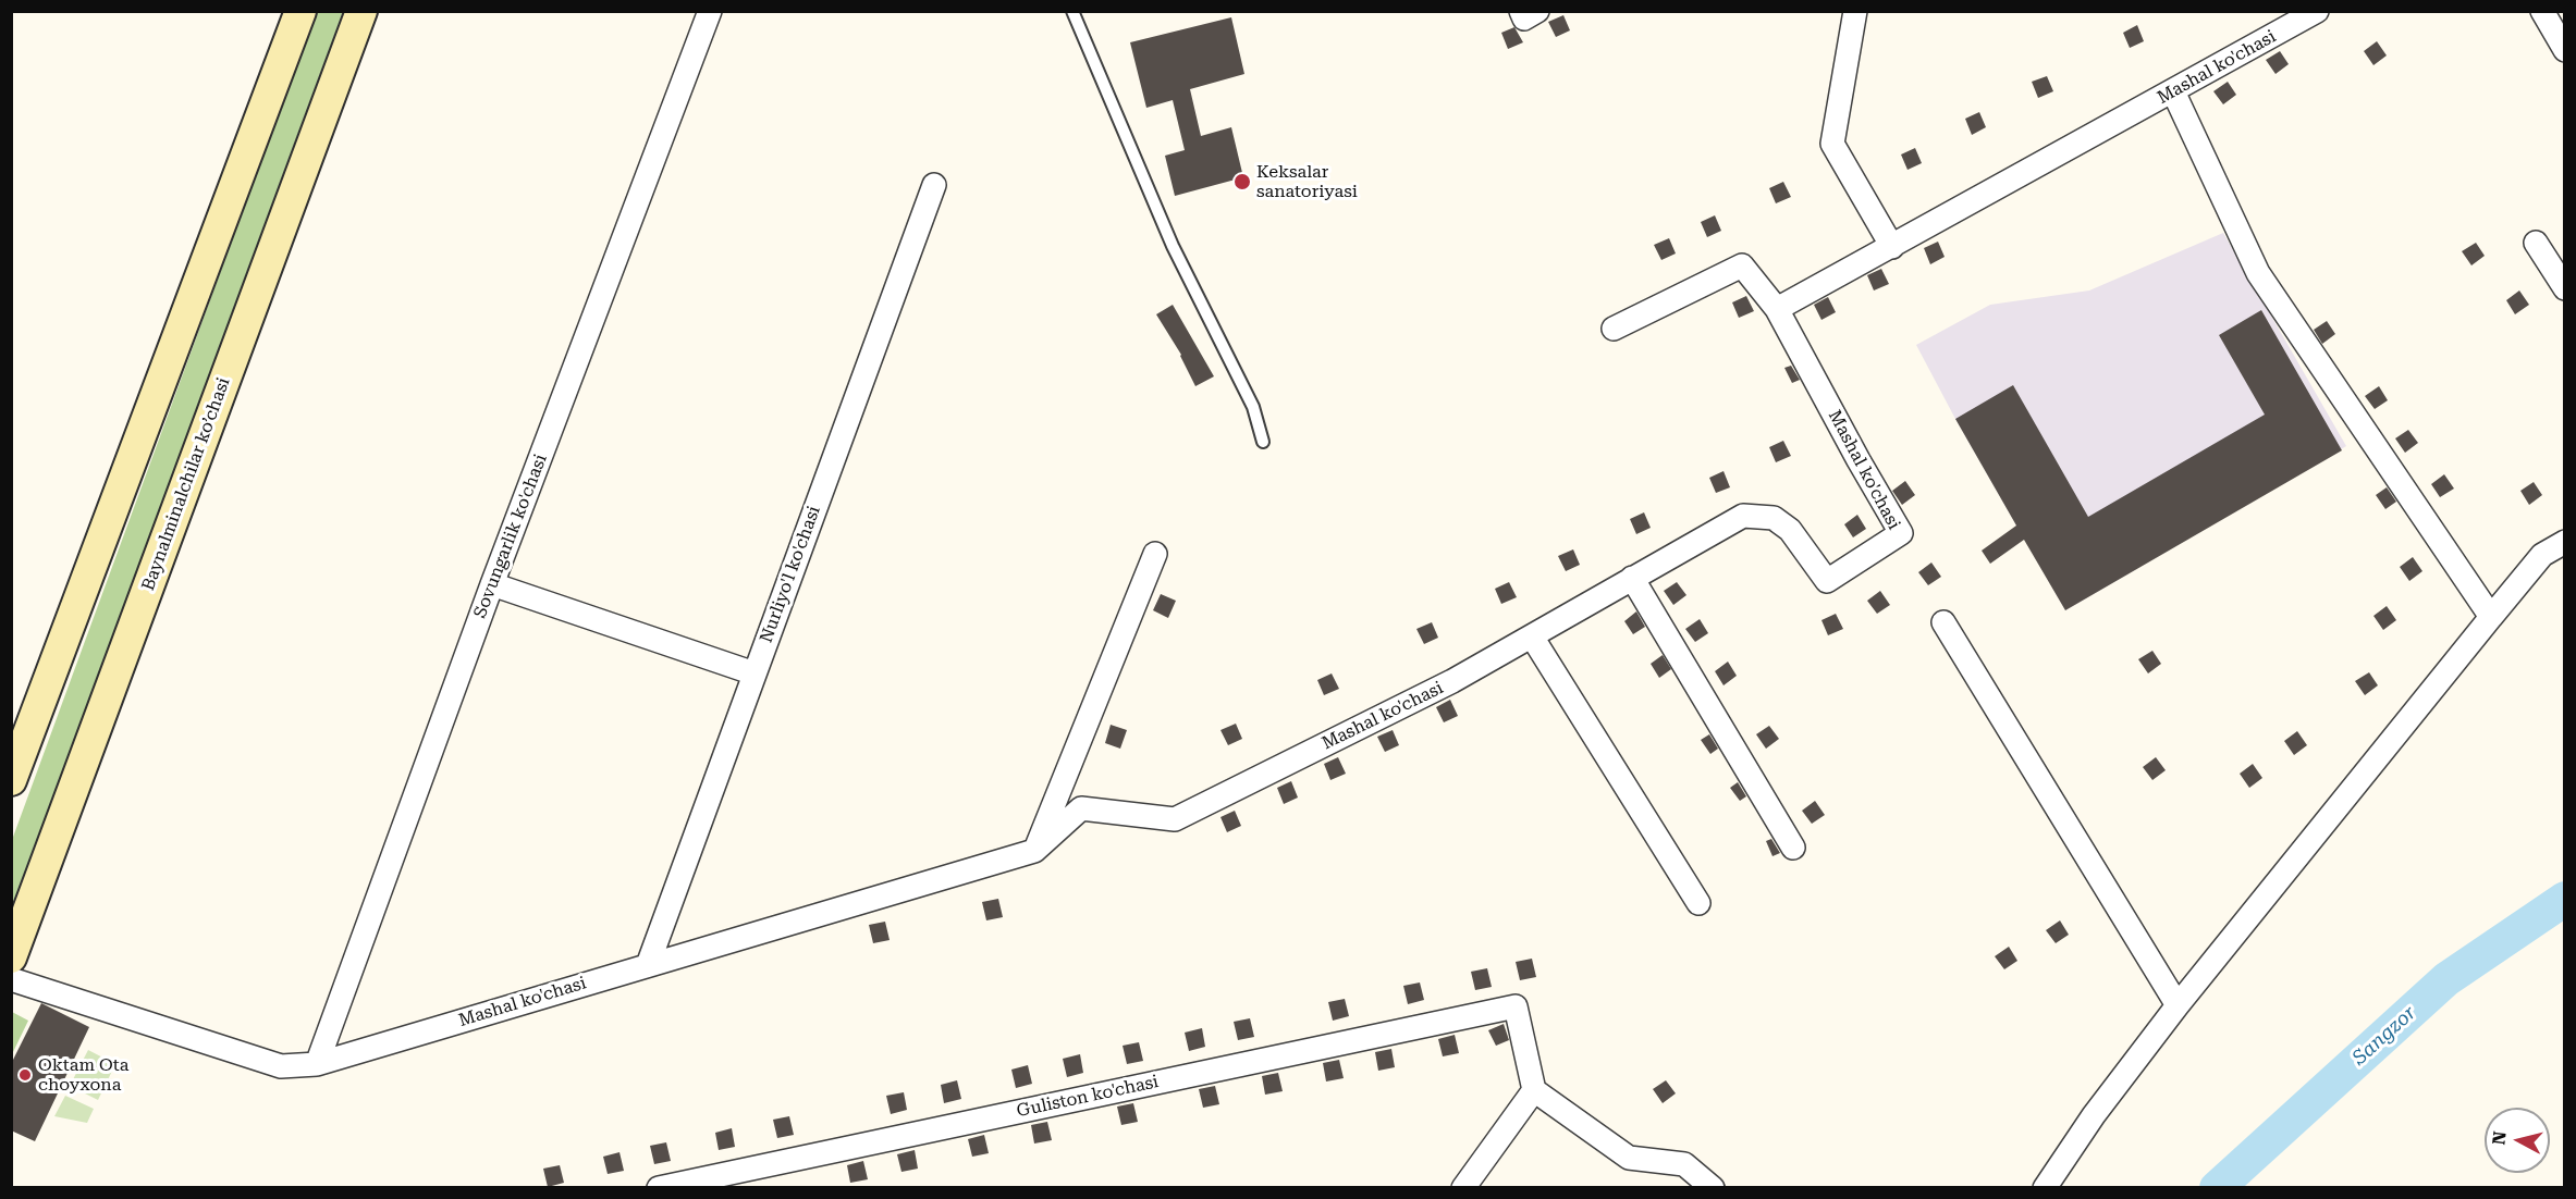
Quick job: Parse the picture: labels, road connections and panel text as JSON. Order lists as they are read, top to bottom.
{
  "streets": {
    "main road": ["Baynalminalchilar ko’chasi"],
    "street": [
      "Mashal ko'chasi",
      "Sovungarlik ko'chasi",
      "Nurliyo'l ko'chasi",
      "Guliston ko'chasi"
    ]
  },
  "crossings": [
    ["Mashal ko'chasi", "Sovungarlik ko'chasi"],
    ["Mashal ko'chasi", "Nurliyo'l ko'chasi"]
  ],
  "water": ["Sangzor"],
  "places": ["Keksalar sanatoriyasi", "Oktam Ota choyxona"],
  "north": "left"
}
